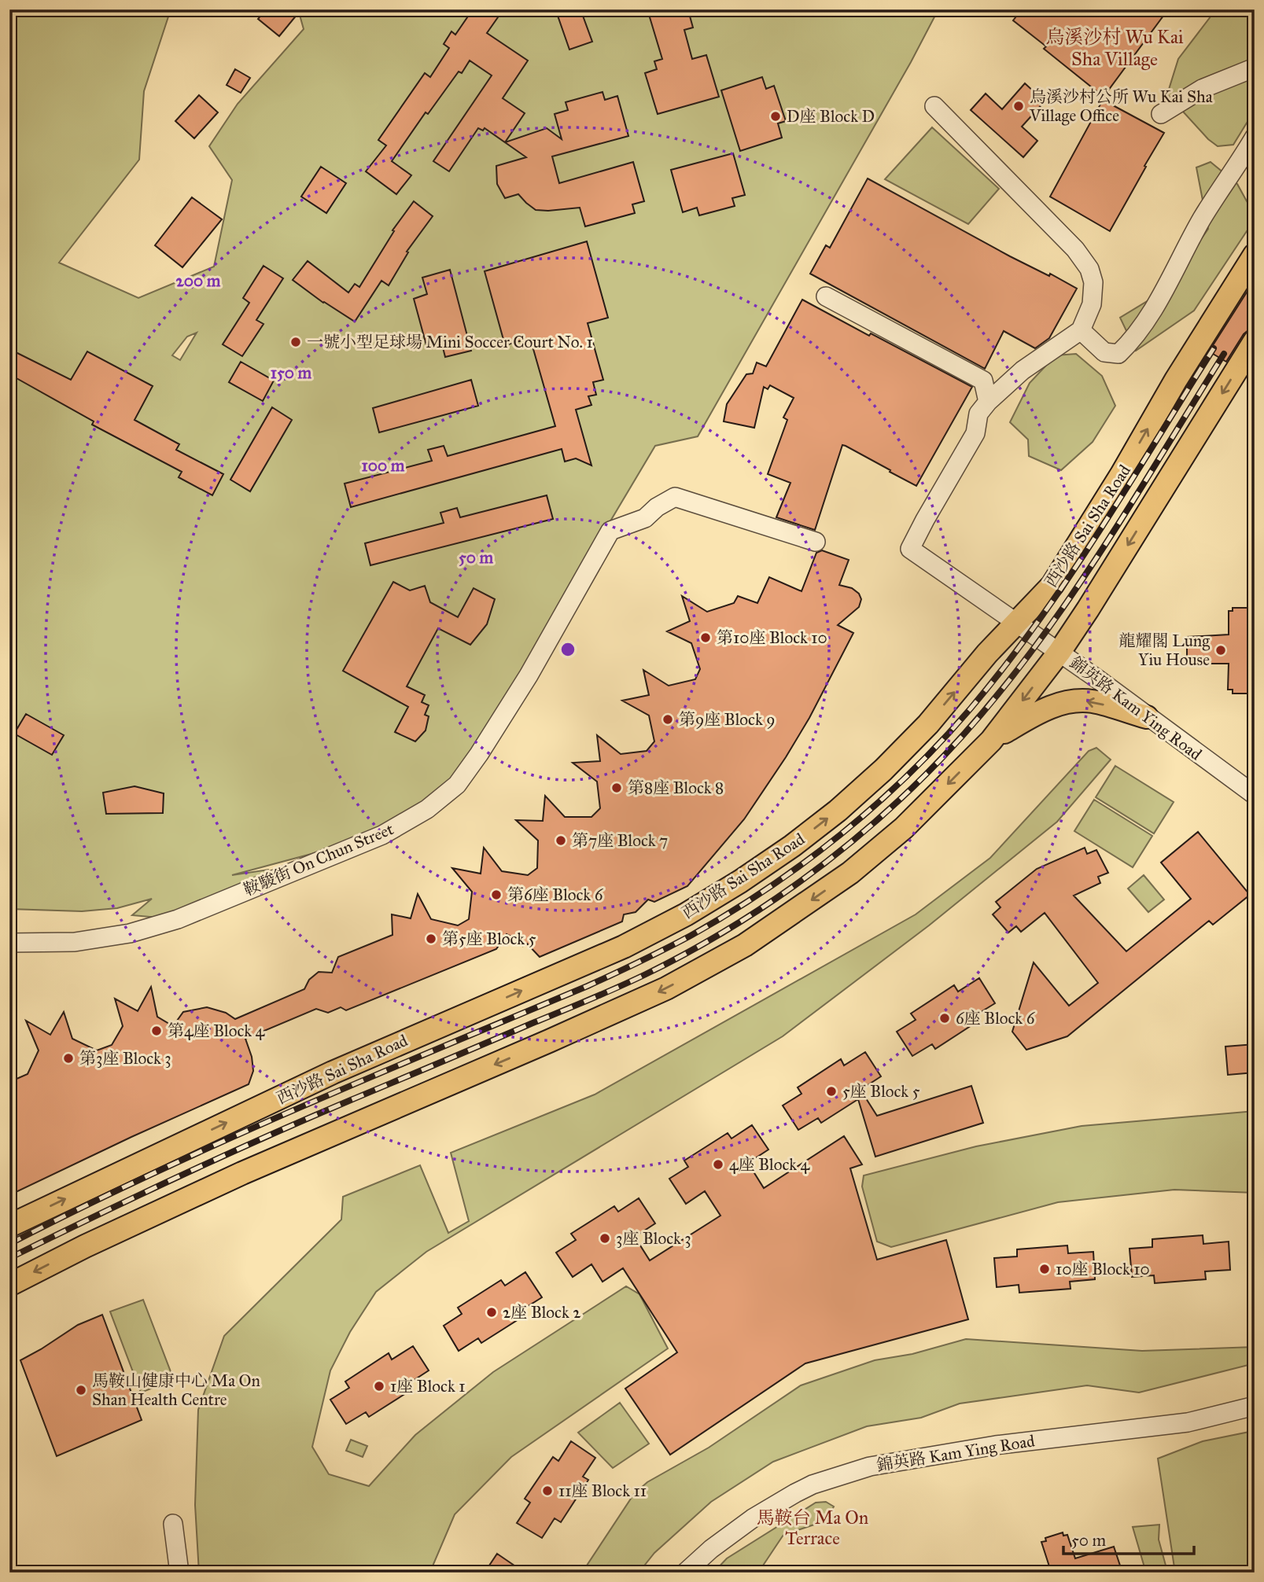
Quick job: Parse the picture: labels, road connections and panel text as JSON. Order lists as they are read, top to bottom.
{
  "streets": {
    "main road": ["西沙路 Sai Sha Road"],
    "street": ["錦英路 Kam Ying Road", "鞍駿街 On Chun Street"]
  },
  "crossings": [
    ["西沙路 Sai Sha Road", "錦英路 Kam Ying Road"]
  ],
  "districts": ["烏溪沙村 Wu Kai Sha Village", "馬鞍台 Ma On Terrace"],
  "places": [
    "烏溪沙村公所 Wu Kai Sha Village Office",
    "D座 Block D",
    "一號小型足球場 Mini Soccer Court No. 1",
    "第10座 Block 10",
    "龍耀閣 Lung Yiu House",
    "第9座 Block 9",
    "第8座 Block 8",
    "第7座 Block 7",
    "第6座 Block 6",
    "第5座 Block 5",
    "6座 Block 6",
    "第4座 Block 4",
    "第3座 Block 3",
    "5座 Block 5",
    "4座 Block 4",
    "3座 Block 3",
    "10座 Block 10",
    "2座 Block 2",
    "1座 Block 1",
    "馬鞍山健康中心 Ma On Shan Health Centre",
    "11座 Block 11"
  ],
  "scale_bar": "50 m",
  "rings": [
    "200 m",
    "150 m",
    "100 m",
    "50 m"
  ]
}
